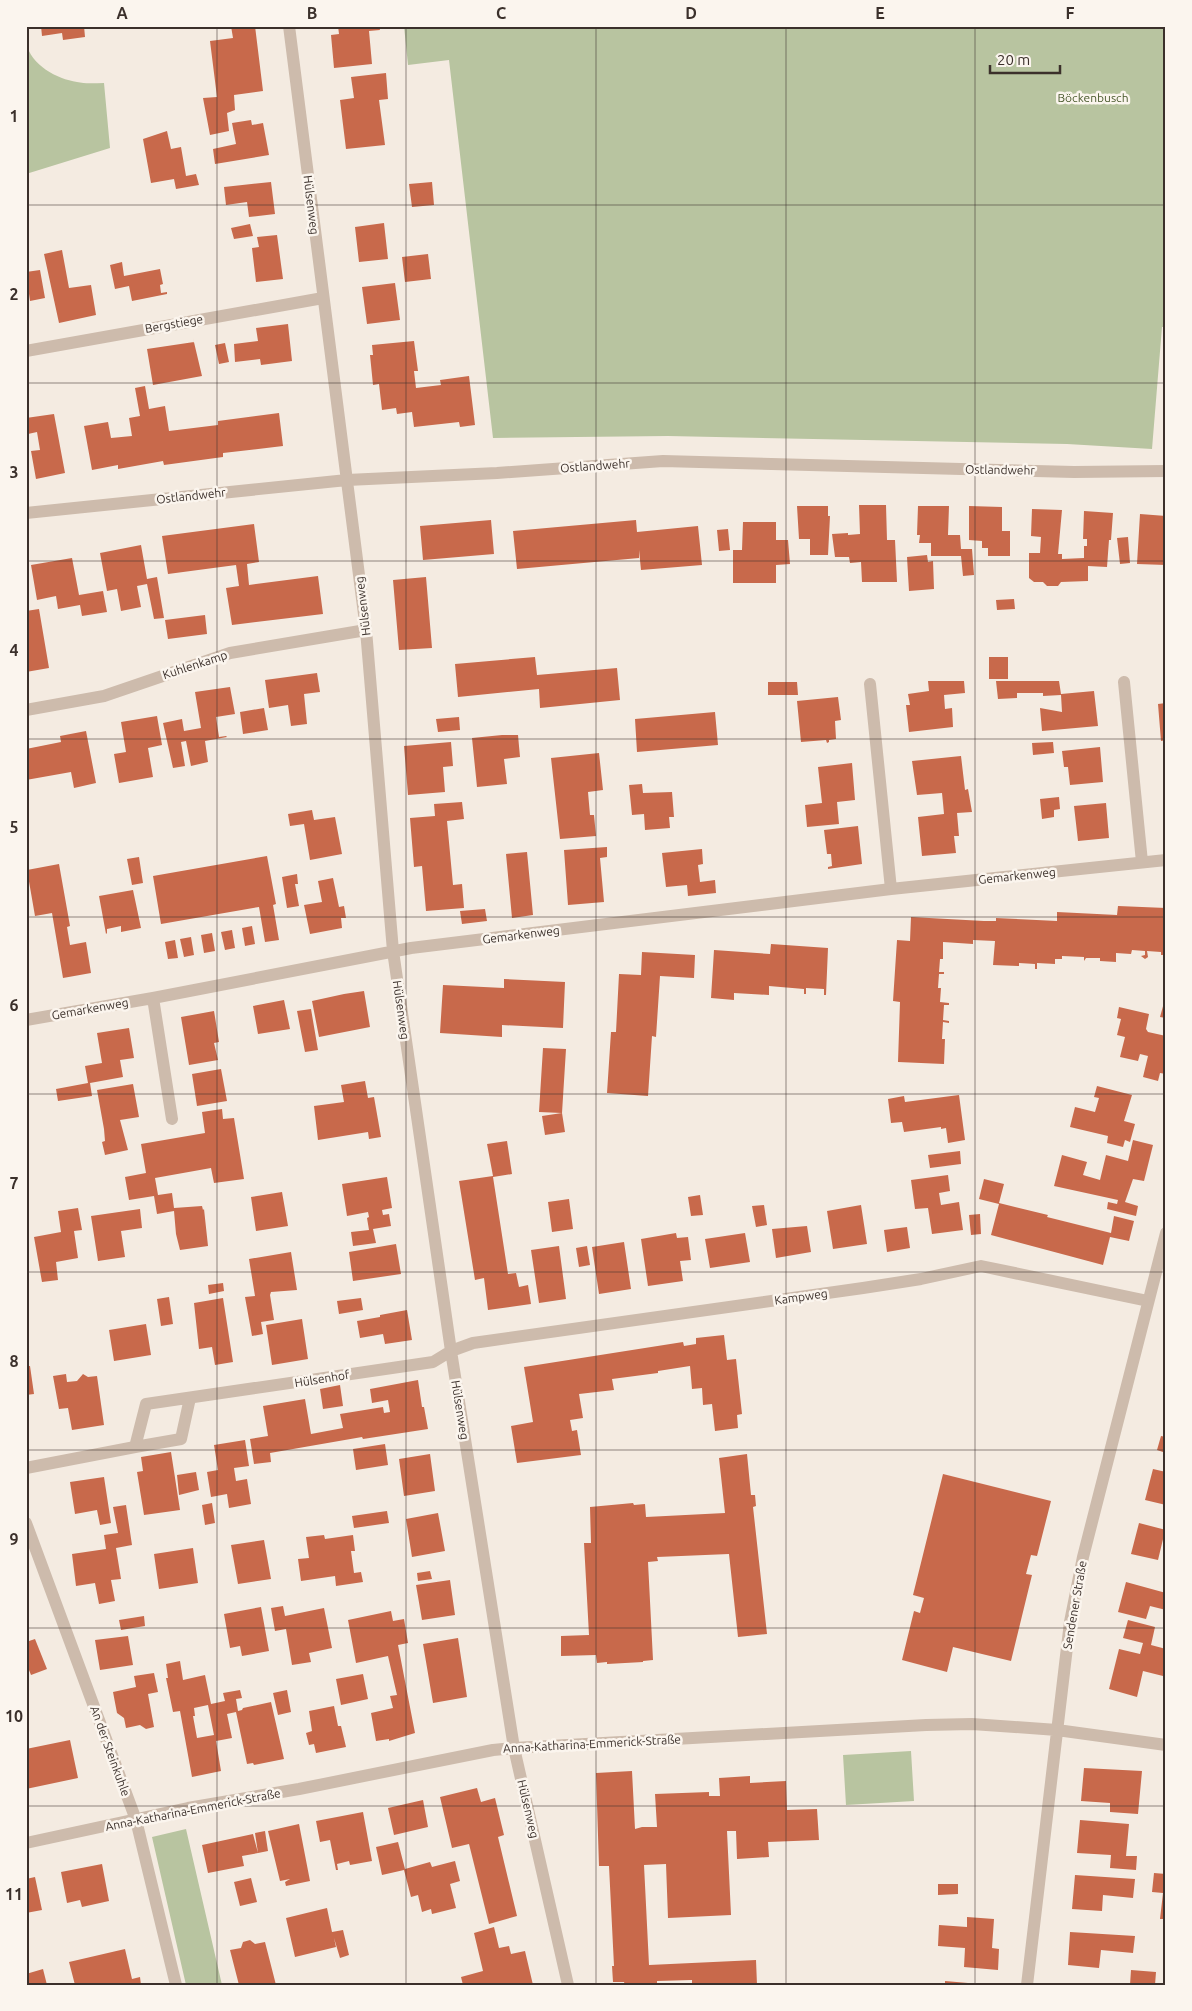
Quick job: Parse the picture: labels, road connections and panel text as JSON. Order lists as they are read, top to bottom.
{
  "streets": {
    "street": [
      "Hülsenweg",
      "Bergstiege",
      "Ostlandwehr",
      "Kuhlenkamp",
      "Gemarkenweg",
      "Kampweg",
      "Hülsenhof",
      "Sendener Straße",
      "Anna-Katharina-Emmerick-Straße",
      "An der Steinkuhle"
    ]
  },
  "crossings": [
    ["Hülsenweg", "Bergstiege"],
    ["Hülsenweg", "Ostlandwehr"],
    ["Hülsenweg", "Kuhlenkamp"],
    ["Hülsenweg", "Gemarkenweg"],
    ["Hülsenweg", "Kampweg"],
    ["Hülsenweg", "Hülsenhof"],
    ["Hülsenweg", "Anna-Katharina-Emmerick-Straße"],
    ["Kampweg", "Hülsenhof"],
    ["Kampweg", "Sendener Straße"],
    ["Sendener Straße", "Anna-Katharina-Emmerick-Straße"],
    ["Anna-Katharina-Emmerick-Straße", "An der Steinkuhle"]
  ],
  "parks": ["Böckenbusch"],
  "scale_bar": "20 m",
  "grid": {
    "columns": [
      "A",
      "B",
      "C",
      "D",
      "E",
      "F"
    ],
    "rows": [
      "1",
      "2",
      "3",
      "4",
      "5",
      "6",
      "7",
      "8",
      "9",
      "10",
      "11"
    ]
  }
}
